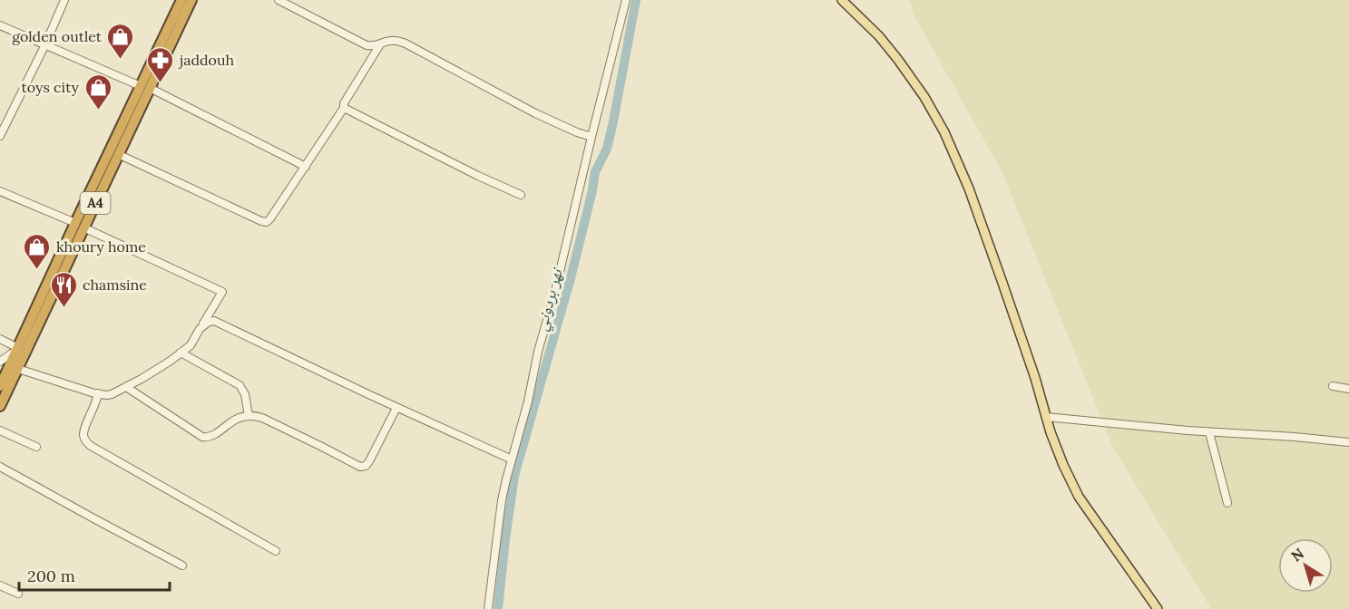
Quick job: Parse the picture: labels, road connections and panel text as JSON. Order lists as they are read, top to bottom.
{
  "streets": {
    "highway": ["A4"]
  },
  "water": ["نهر بردوني"],
  "places": {
    "shop": ["golden outlet", "toys city", "khoury home"],
    "pharmacy": ["jaddouh"],
    "restaurant": ["chamsine"]
  },
  "scale_bar": "200 m",
  "north": "top left"
}
